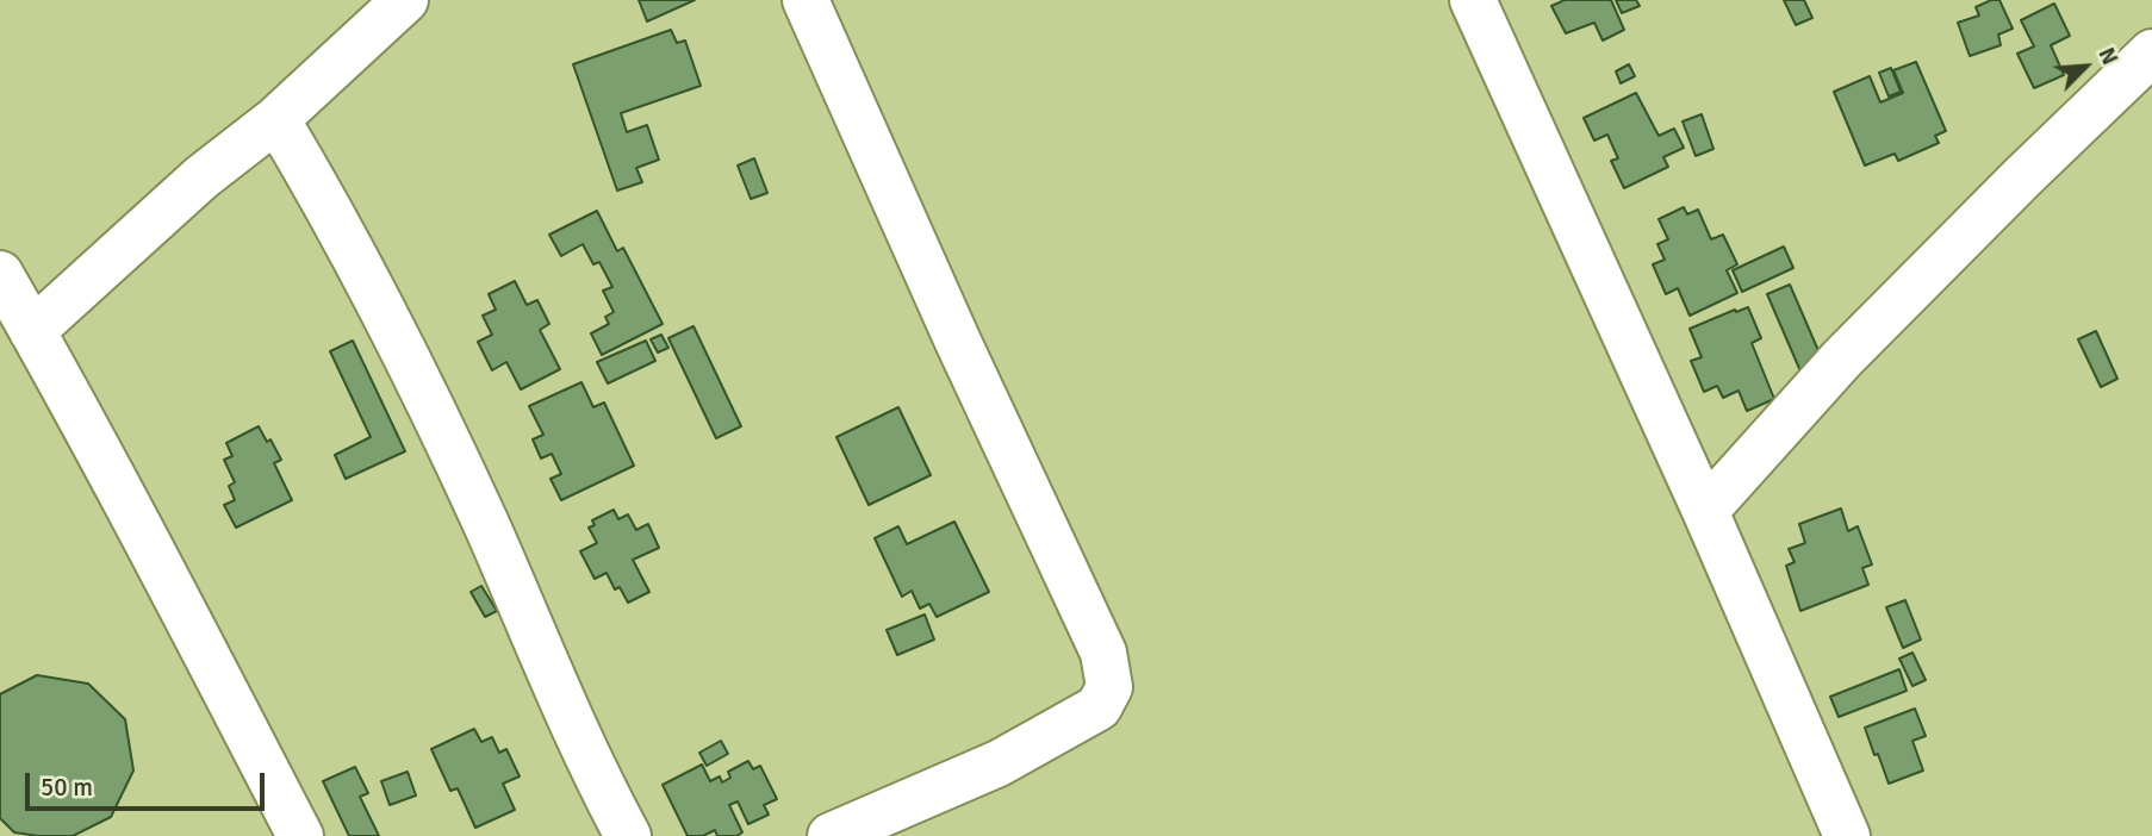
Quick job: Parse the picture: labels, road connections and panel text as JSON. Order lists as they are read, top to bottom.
{
  "scale_bar": "50 m",
  "north": "top right"
}
